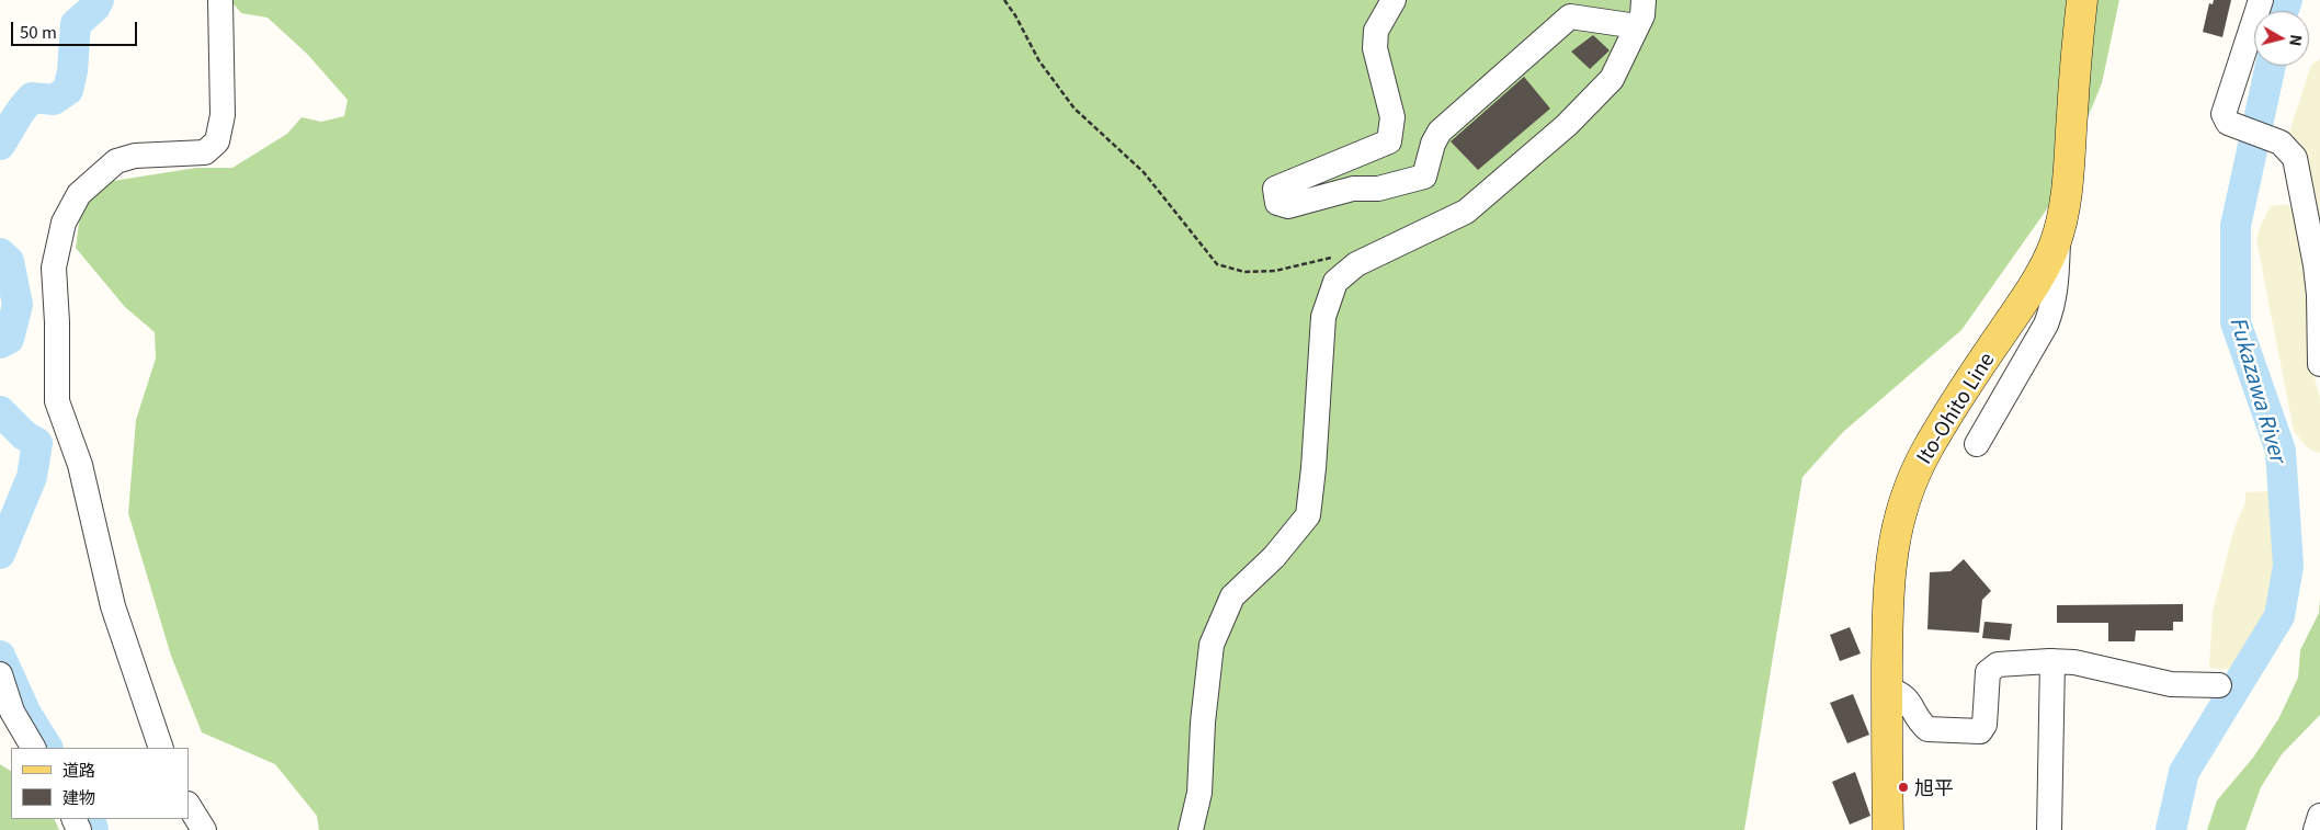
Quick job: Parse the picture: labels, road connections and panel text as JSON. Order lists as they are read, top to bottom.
{
  "streets": {
    "main road": ["Ito-Ohito Line"]
  },
  "water": ["Fukazawa River"],
  "places": ["旭平"],
  "legend": ["道路", "建物"],
  "scale_bar": "50 m",
  "north": "right"
}
